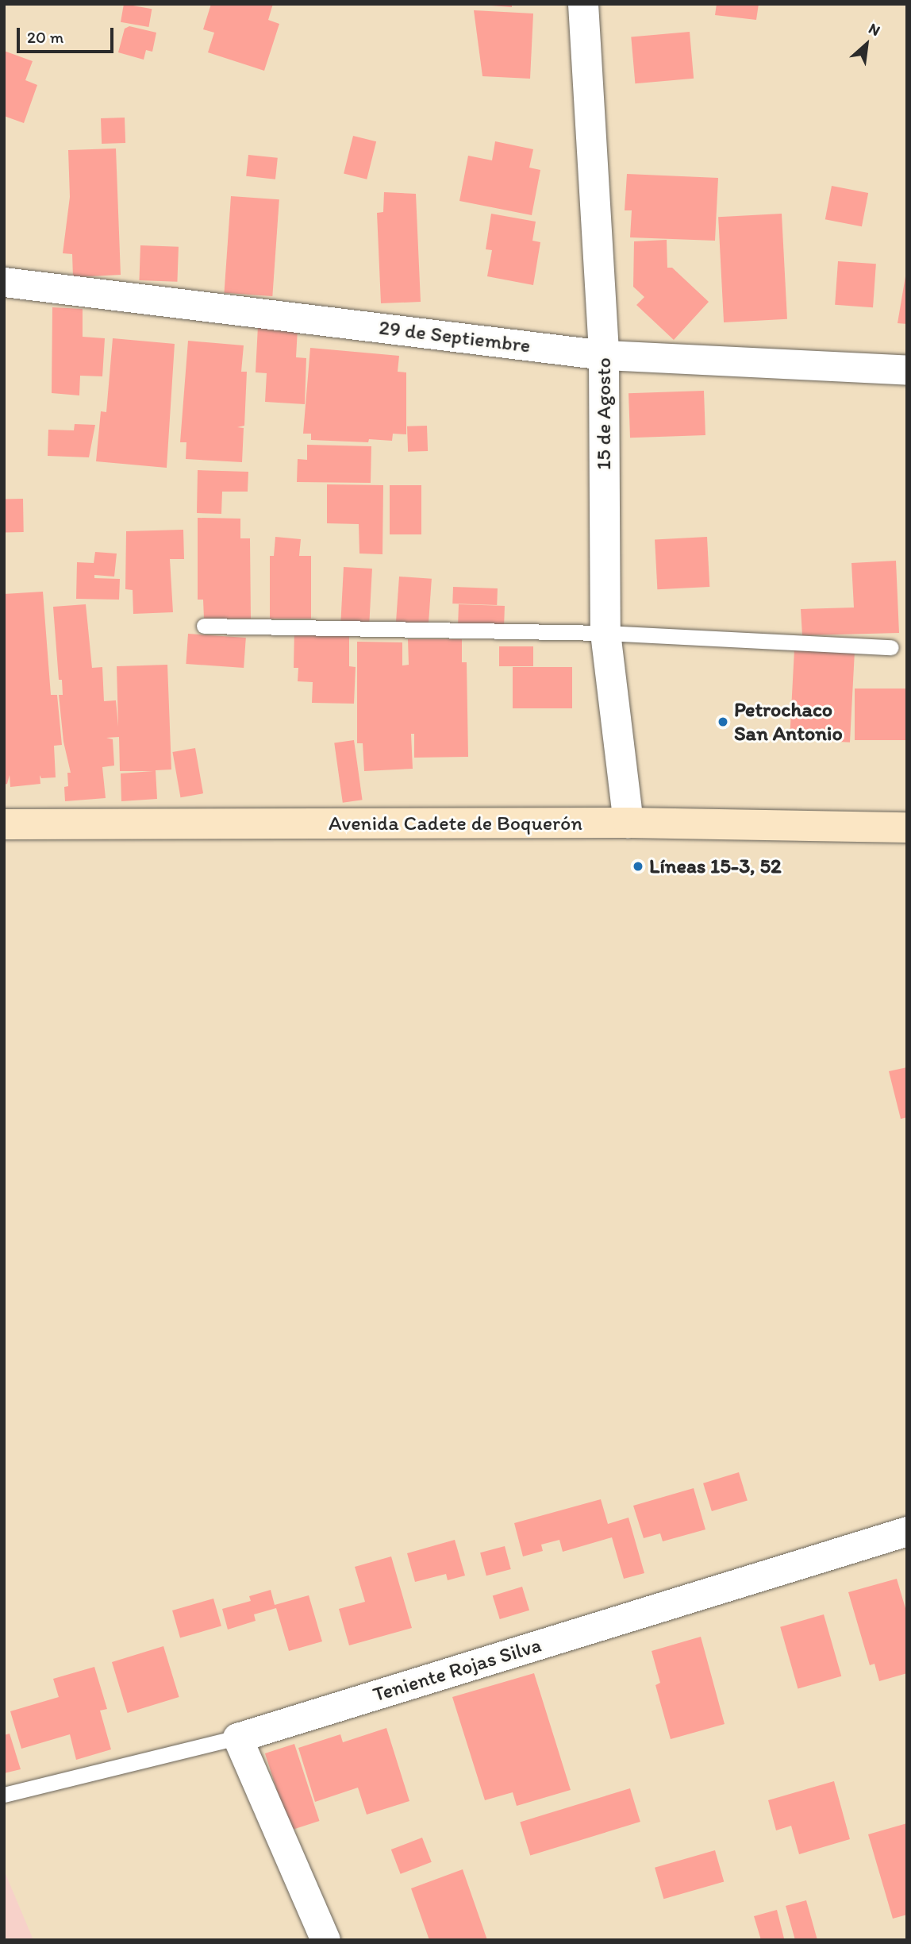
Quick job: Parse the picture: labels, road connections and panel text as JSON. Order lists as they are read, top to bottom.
{
  "streets": {
    "main road": ["Avenida Cadete de Boquerón"],
    "street": ["29 de Septiembre", "15 de Agosto", "Teniente Rojas Silva"]
  },
  "crossings": [
    ["29 de Septiembre", "15 de Agosto"],
    ["15 de Agosto", "Avenida Cadete de Boquerón"]
  ],
  "places": ["Petrochaco San Antonio", "Líneas 15-3, 52"],
  "scale_bar": "20 m",
  "north": "top right"
}
